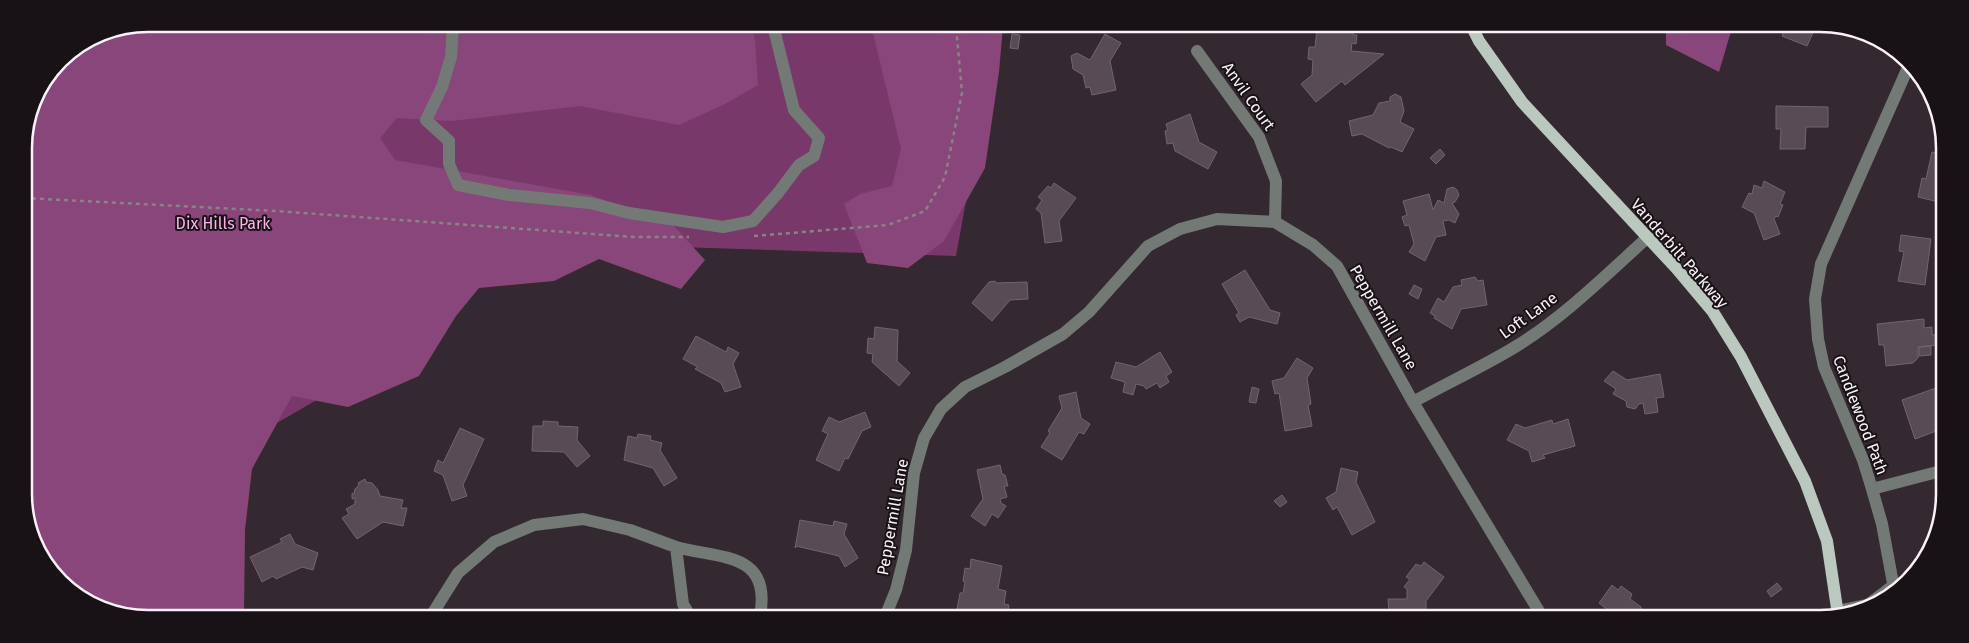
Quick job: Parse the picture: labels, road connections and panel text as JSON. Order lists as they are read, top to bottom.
{
  "streets": {
    "main road": ["Vanderbilt Parkway"],
    "street": [
      "Anvil Court",
      "Loft Lane",
      "Peppermill Lane",
      "Candlewood Path"
    ]
  },
  "crossings": [
    ["Anvil Court", "Peppermill Lane"],
    ["Vanderbilt Parkway", "Loft Lane"],
    ["Loft Lane", "Peppermill Lane"]
  ],
  "parks": ["Dix Hills Park"]
}
